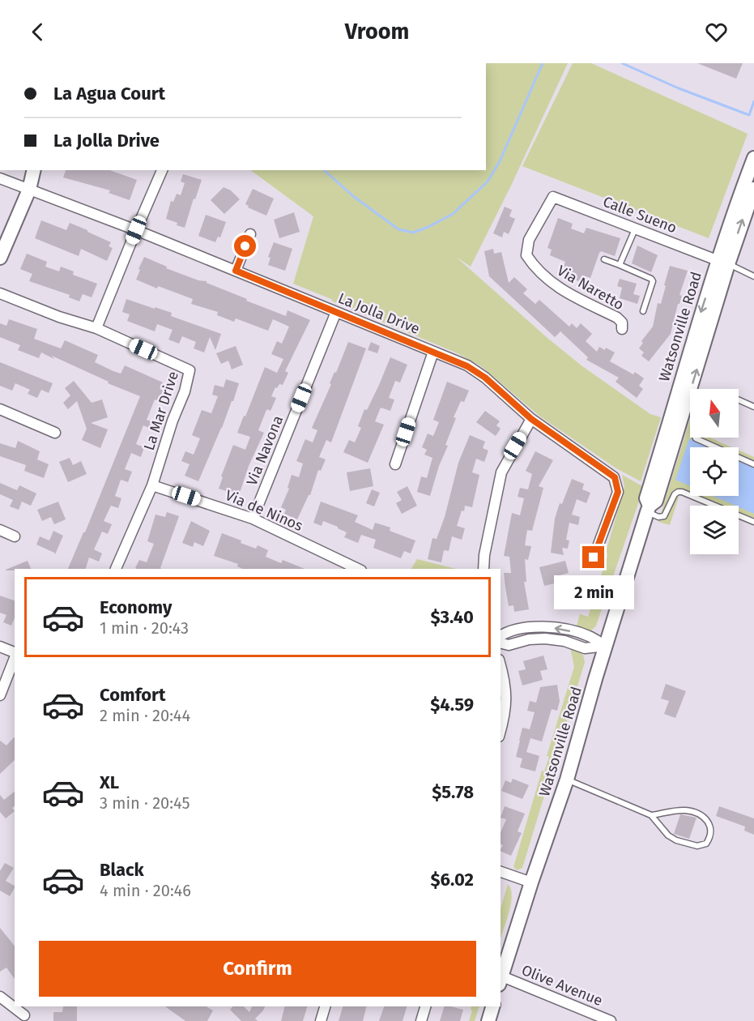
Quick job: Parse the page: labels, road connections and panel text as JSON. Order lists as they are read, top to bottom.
{
  "streets": {
    "main road": ["Watsonville Road"],
    "street": [
      "Calle Sueno",
      "Via Naretto",
      "La Jolla Drive",
      "La Mar Drive",
      "Via Navona",
      "Via de Ninos",
      "Olive Avenue"
    ]
  },
  "crossings": [
    ["Calle Sueno", "Via Naretto"],
    ["Calle Sueno", "Watsonville Road"],
    ["La Jolla Drive", "Via Navona"],
    ["Watsonville Road", "Olive Avenue"],
    ["La Mar Drive", "Via de Ninos"],
    ["Via Navona", "Via de Ninos"]
  ],
  "north": "top",
  "page": {
    "header": "Vroom",
    "banner": ["La Agua Court", "La Jolla Drive"],
    "bubble": "2 min",
    "list": [
      {
        "name": "Economy",
        "note": "1 min · 20:43",
        "value": "$3.40"
      },
      {
        "name": "Comfort",
        "note": "2 min · 20:44",
        "value": "$4.59"
      },
      {
        "name": "XL",
        "note": "3 min · 20:45",
        "value": "$5.78"
      },
      {
        "name": "Black",
        "note": "4 min · 20:46",
        "value": "$6.02"
      }
    ],
    "buttons": "Confirm"
  }
}
